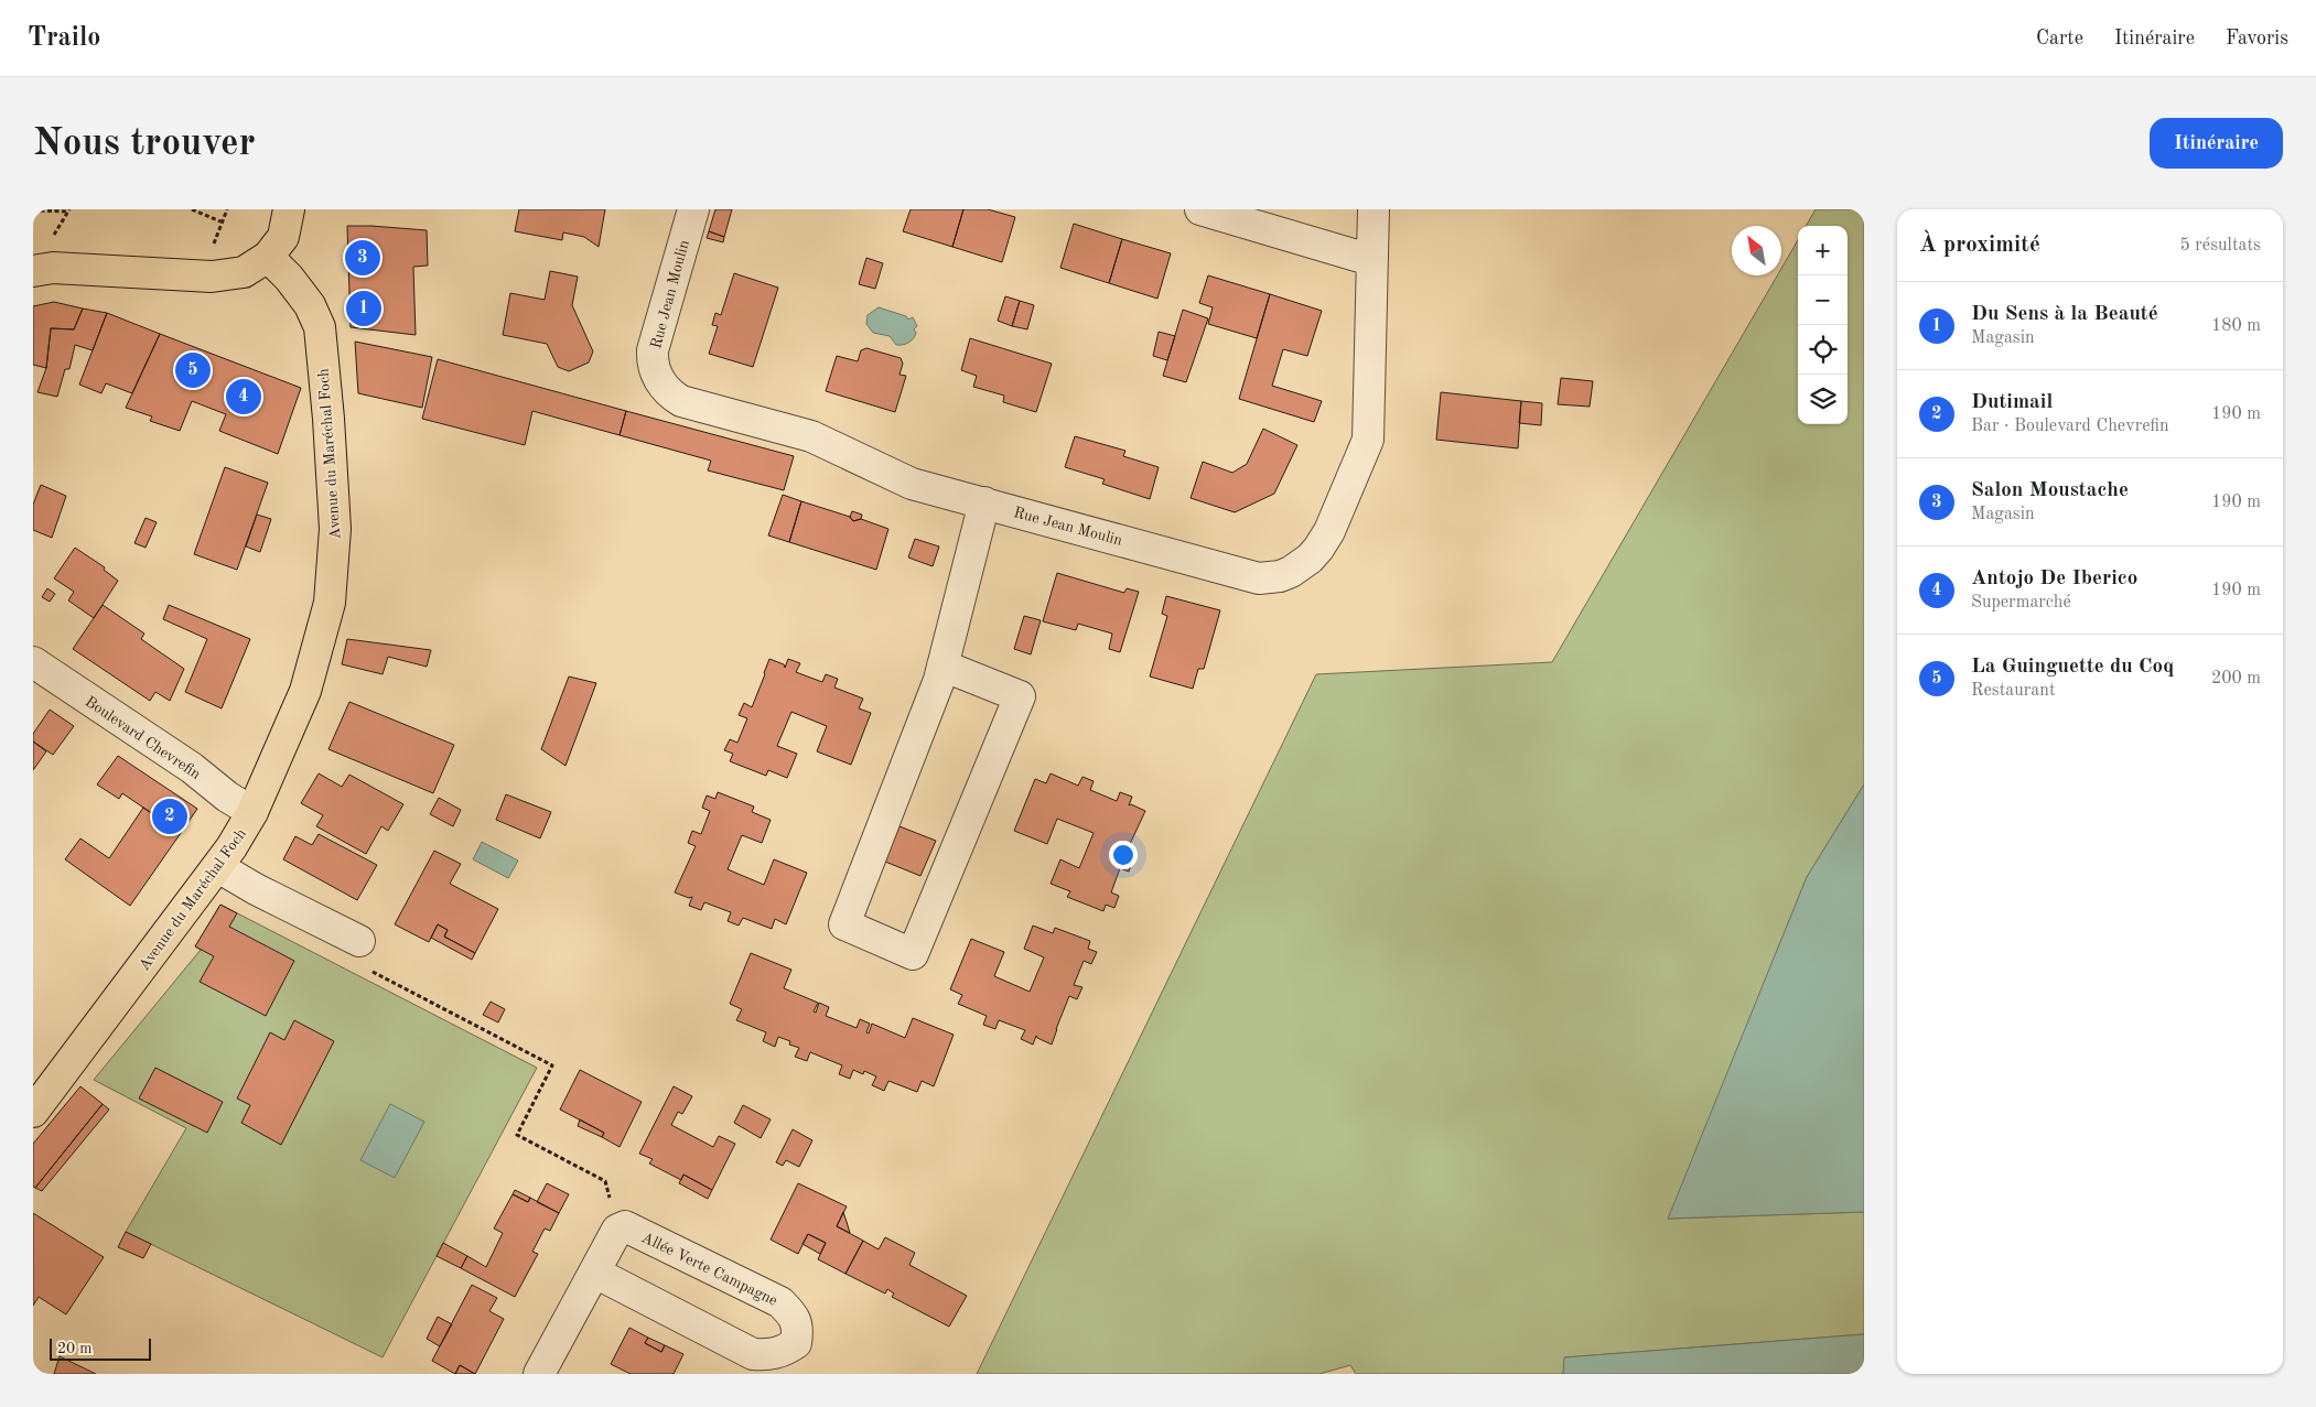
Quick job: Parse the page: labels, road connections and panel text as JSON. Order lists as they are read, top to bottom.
{
  "streets": {
    "main road": ["Avenue du Maréchal Foch"],
    "street": ["Rue Jean Moulin", "Boulevard Chevrefin", "Allée Verte Campagne"]
  },
  "crossings": [
    ["Avenue du Maréchal Foch", "Boulevard Chevrefin"]
  ],
  "scale_bar": "20 m",
  "north": "top left",
  "page": {
    "header": "Trailo",
    "nav": ["Carte", "Itinéraire", "Favoris"],
    "buttons": "Itinéraire",
    "title": "Nous trouver",
    "heading": ["À proximité", "5 résultats"],
    "map_buttons": ["+", "−"],
    "pins": [
      "3",
      "1",
      "5",
      "4",
      "2"
    ],
    "list": [
      {
        "mark": "1",
        "name": "Du Sens à la Beauté",
        "note": "Magasin",
        "value": "180 m"
      },
      {
        "mark": "2",
        "name": "Dutimail",
        "note": "Bar · Boulevard Chevrefin",
        "value": "190 m"
      },
      {
        "mark": "3",
        "name": "Salon Moustache",
        "note": "Magasin",
        "value": "190 m"
      },
      {
        "mark": "4",
        "name": "Antojo De Iberico",
        "note": "Supermarché",
        "value": "190 m"
      },
      {
        "mark": "5",
        "name": "La Guinguette du Coq",
        "note": "Restaurant",
        "value": "200 m"
      }
    ],
    "scale": "20 m"
  }
}
